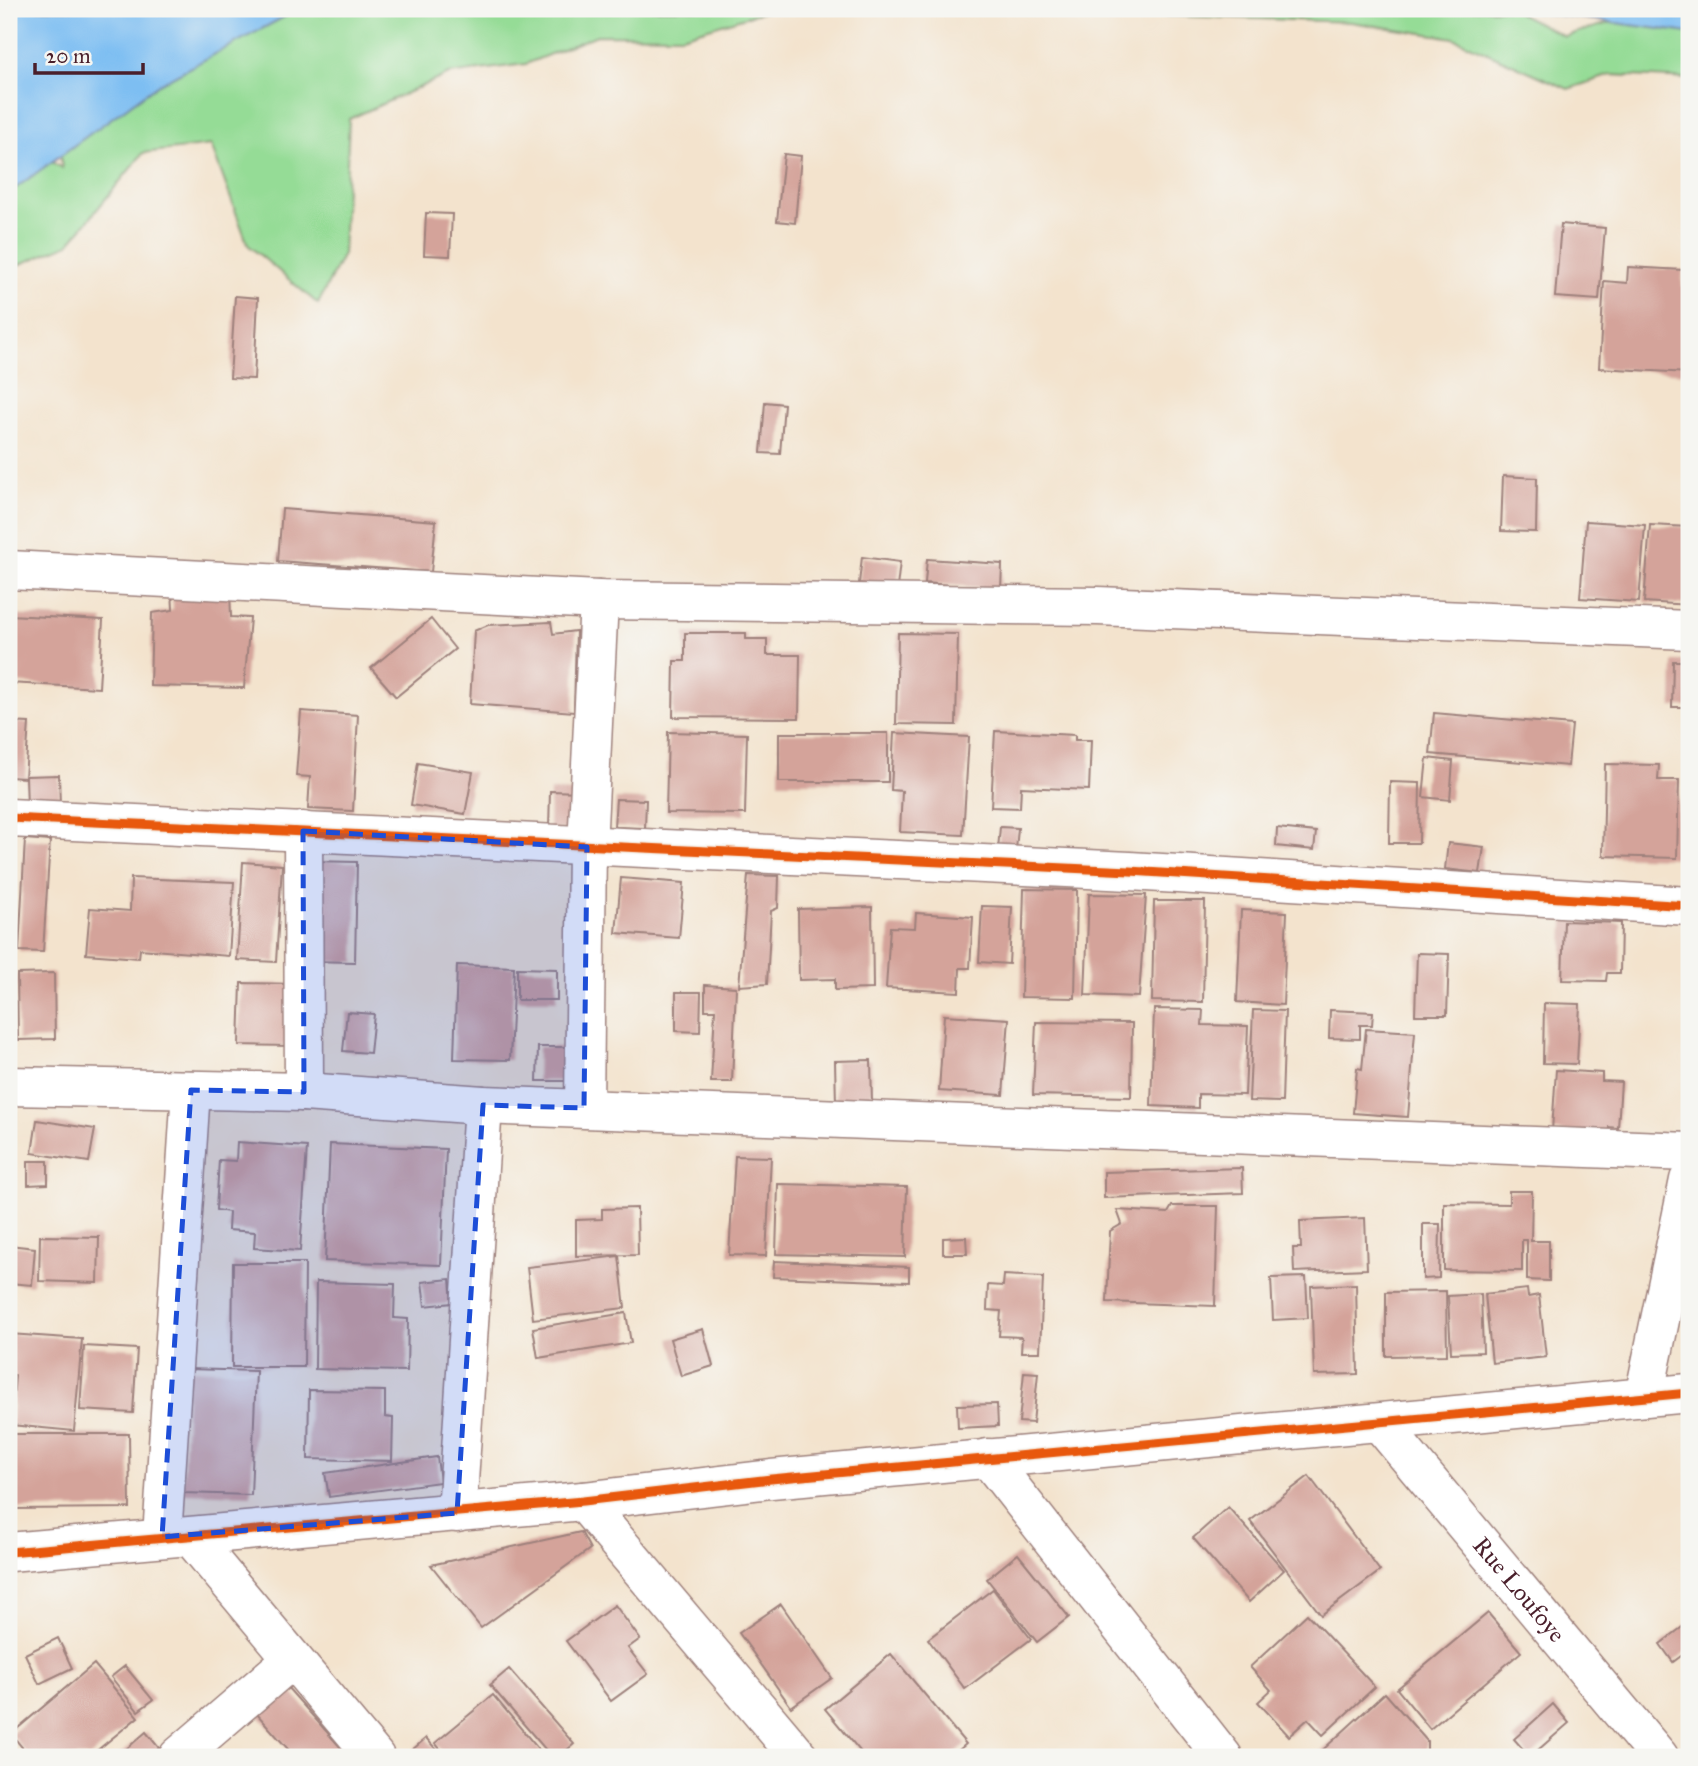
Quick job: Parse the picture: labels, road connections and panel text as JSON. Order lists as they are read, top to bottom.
{
  "streets": {
    "street": ["Rue Loufoye"]
  },
  "scale_bar": "20 m"
}
